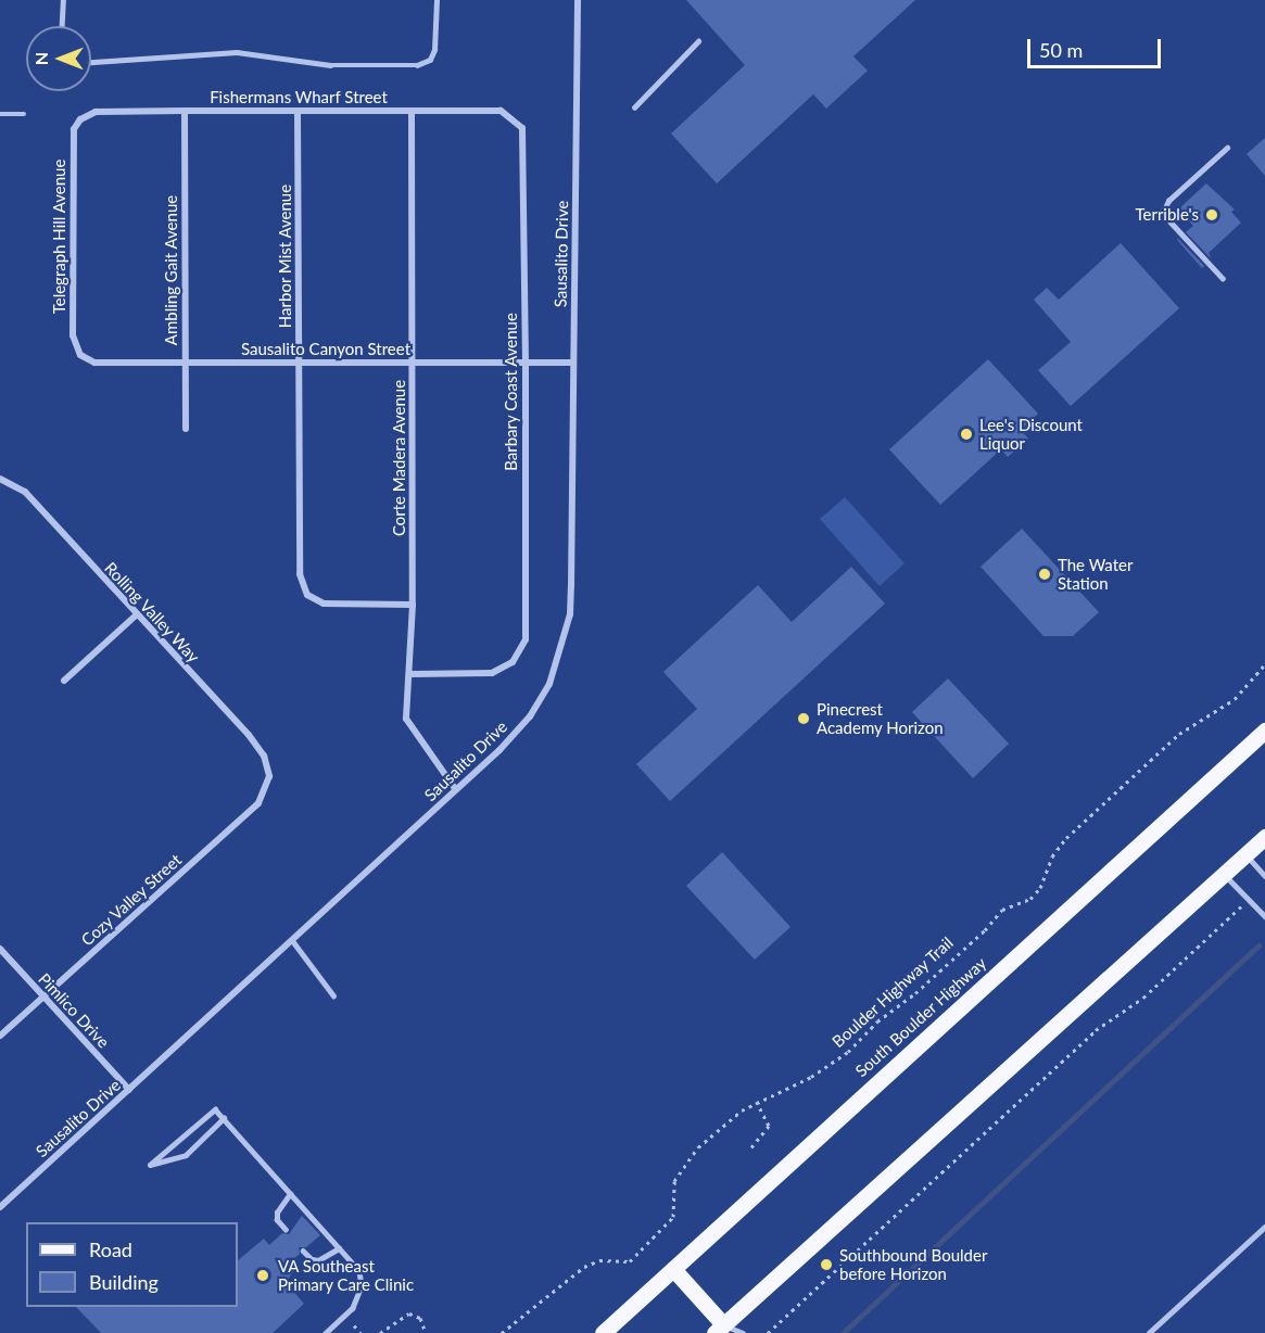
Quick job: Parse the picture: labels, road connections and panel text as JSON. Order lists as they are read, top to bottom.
{
  "streets": {
    "main road": ["South Boulder Highway"],
    "street": [
      "Fishermans Wharf Street",
      "Telegraph Hill Avenue",
      "Sausalito Drive",
      "Harbor Mist Avenue",
      "Ambling Gait Avenue",
      "Sausalito Canyon Street",
      "Barbary Coast Avenue",
      "Corte Madera Avenue",
      "Rolling Valley Way",
      "Cozy Valley Street",
      "Pimlico Drive"
    ],
    "path": ["Boulder Highway Trail"]
  },
  "crossings": [
    ["Fishermans Wharf Street", "Telegraph Hill Avenue"],
    ["Fishermans Wharf Street", "Harbor Mist Avenue"],
    ["Fishermans Wharf Street", "Ambling Gait Avenue"],
    ["Fishermans Wharf Street", "Barbary Coast Avenue"],
    ["Fishermans Wharf Street", "Corte Madera Avenue"],
    ["Telegraph Hill Avenue", "Sausalito Canyon Street"],
    ["Sausalito Drive", "Sausalito Canyon Street"],
    ["Sausalito Drive", "Corte Madera Avenue"],
    ["Sausalito Drive", "Pimlico Drive"],
    ["Harbor Mist Avenue", "Sausalito Canyon Street"],
    ["Harbor Mist Avenue", "Corte Madera Avenue"],
    ["Ambling Gait Avenue", "Sausalito Canyon Street"],
    ["Sausalito Canyon Street", "Barbary Coast Avenue"],
    ["Sausalito Canyon Street", "Corte Madera Avenue"],
    ["Barbary Coast Avenue", "Corte Madera Avenue"],
    ["Rolling Valley Way", "Cozy Valley Street"],
    ["Cozy Valley Street", "Pimlico Drive"]
  ],
  "places": [
    "Terrible's",
    "Lee's Discount Liquor",
    "The Water Station",
    "Pinecrest Academy Horizon",
    "Southbound Boulder before Horizon",
    "VA Southeast Primary Care Clinic"
  ],
  "legend": ["Road", "Building"],
  "scale_bar": "50 m",
  "north": "left"
}
